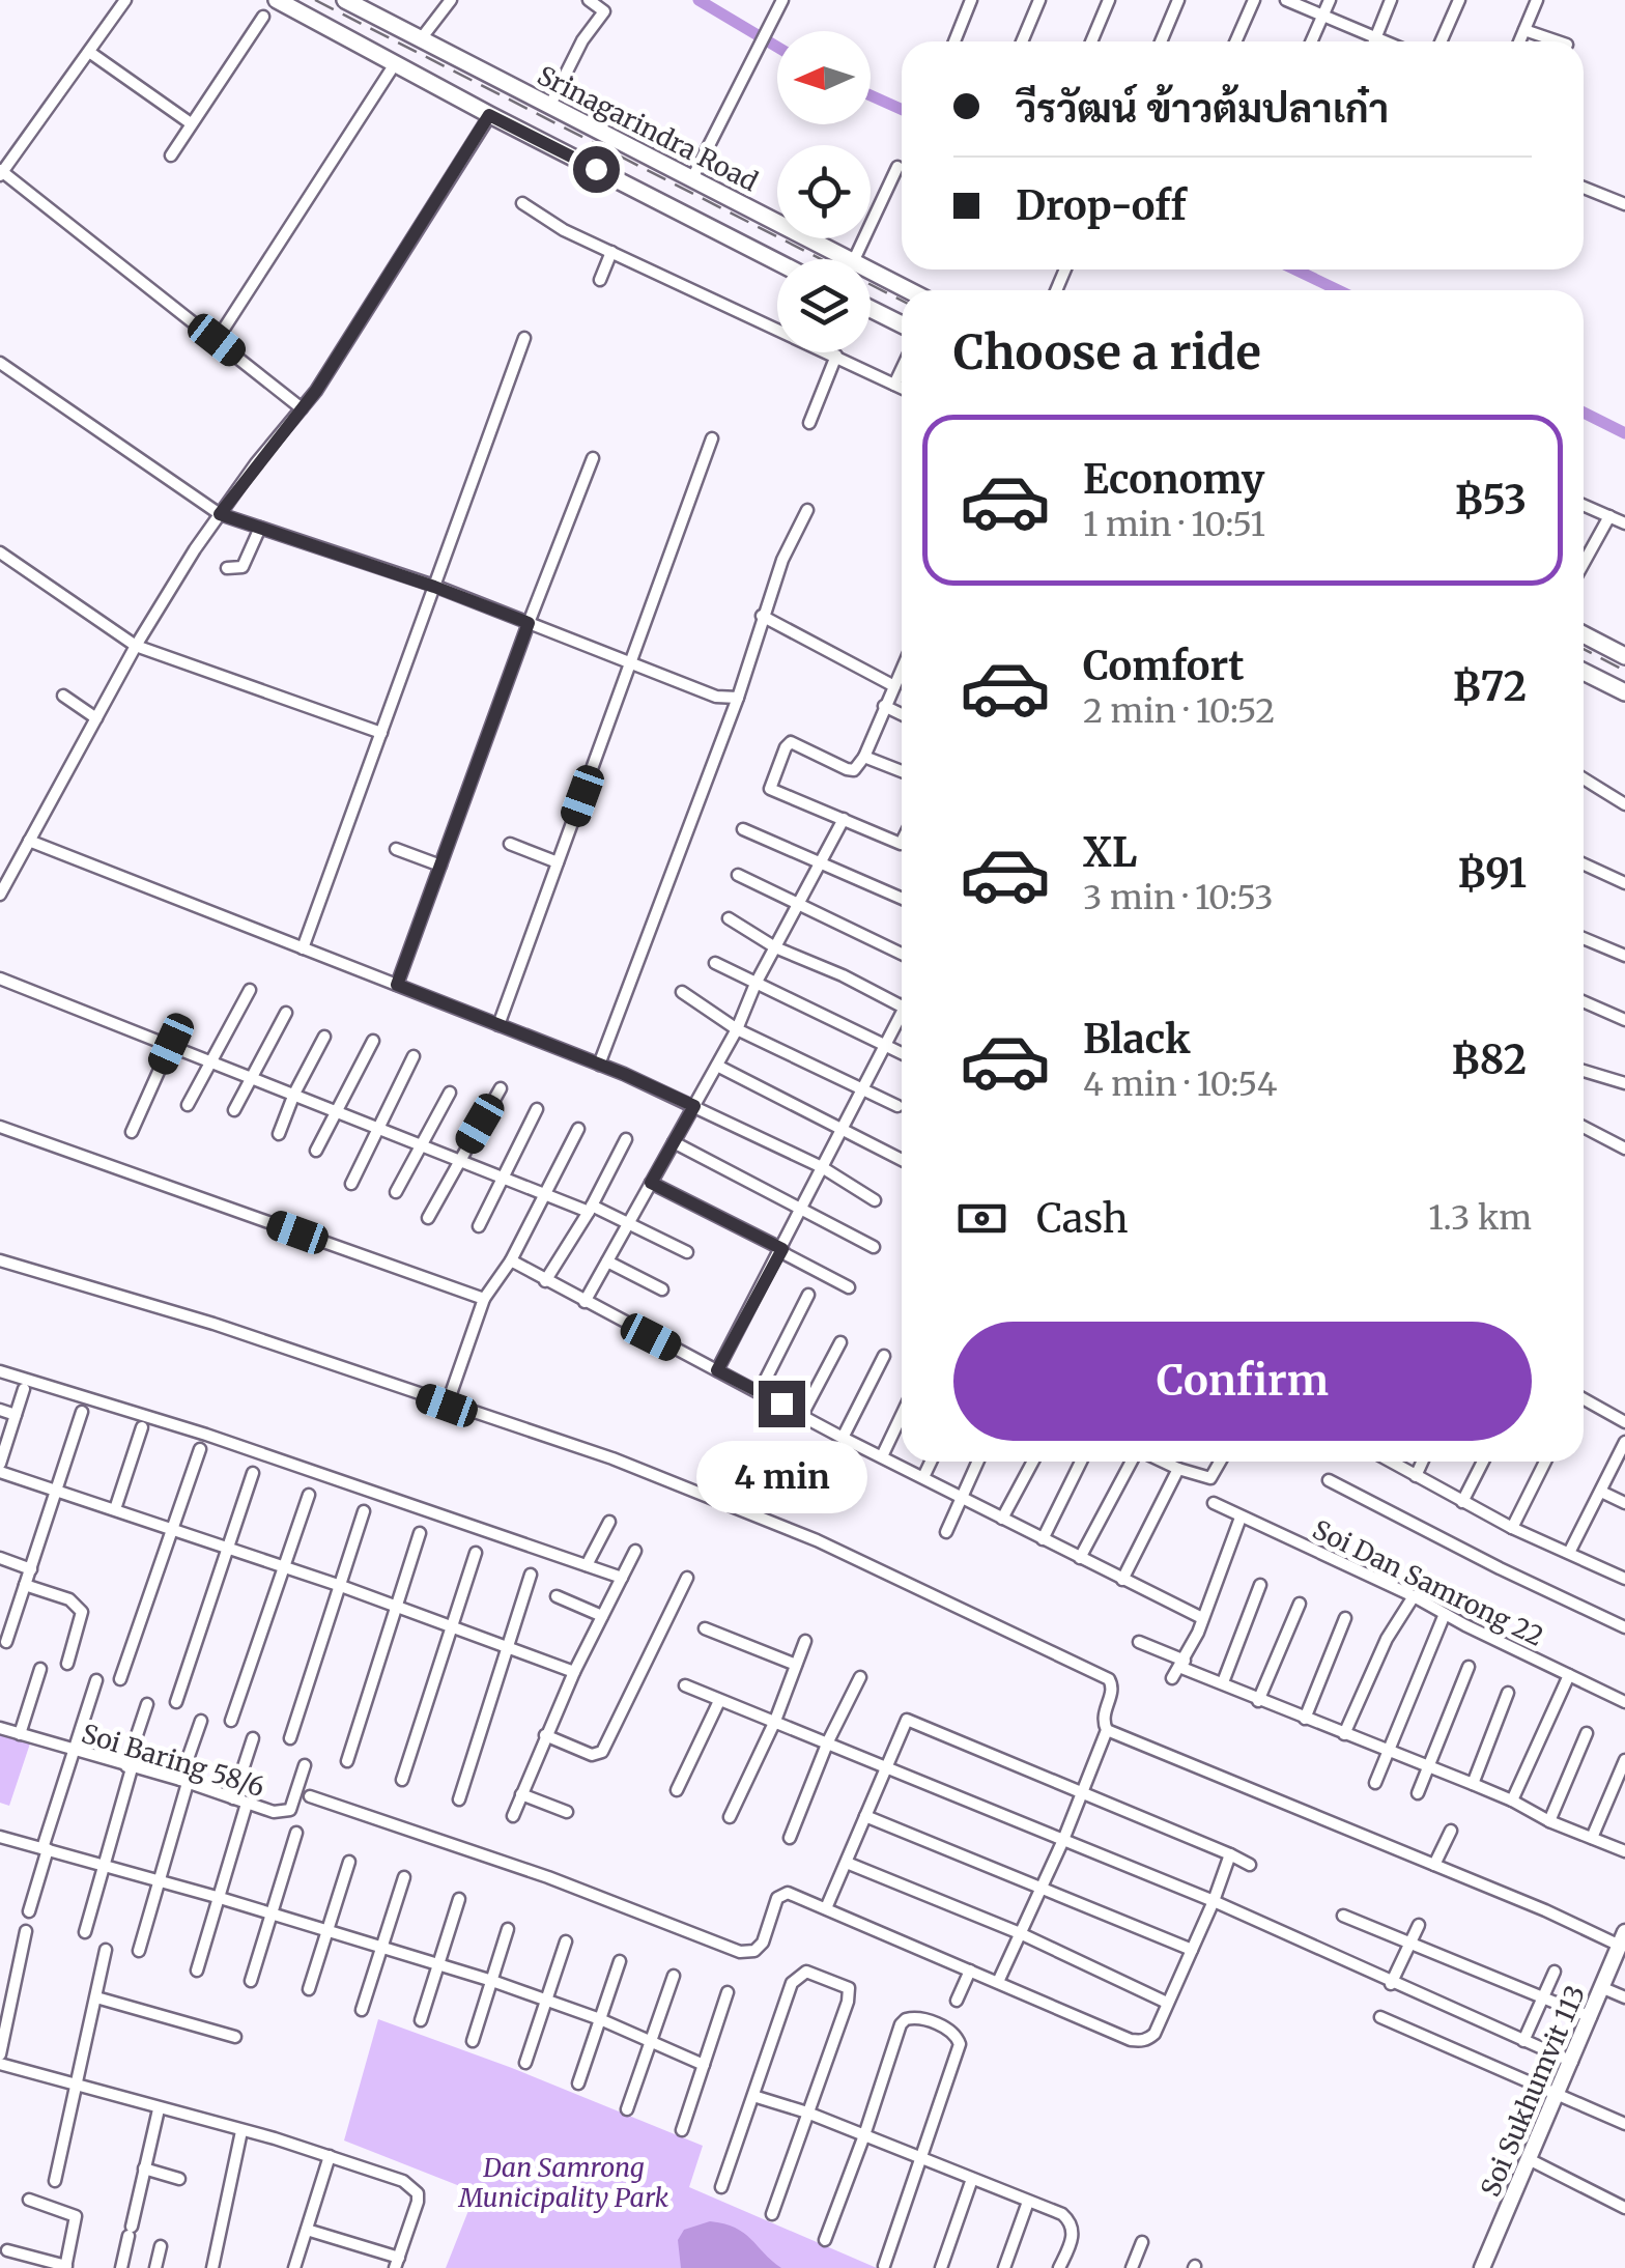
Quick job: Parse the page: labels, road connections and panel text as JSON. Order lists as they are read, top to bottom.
{
  "streets": {
    "main road": ["Srinagarindra Road", "Soi Sukhumvit 113"],
    "street": ["Soi Dan Samrong 22", "Soi Baring 58/6"]
  },
  "parks": ["Dan Samrong Municipality Park"],
  "north": "left",
  "page": {
    "banner": ["วีรวัฒน์ ข้าวต้มปลาเก๋า", "Drop-off"],
    "heading": "Choose a ride",
    "list": [
      {
        "name": "Economy",
        "note": "1 min · 10:51",
        "value": "฿53"
      },
      {
        "name": "Comfort",
        "note": "2 min · 10:52",
        "value": "฿72"
      },
      {
        "name": "XL",
        "note": "3 min · 10:53",
        "value": "฿91"
      },
      {
        "name": "Black",
        "note": "4 min · 10:54",
        "value": "฿82"
      }
    ],
    "pay": ["Cash", "1.3 km"],
    "buttons": "Confirm",
    "bubble": "4 min"
  }
}
